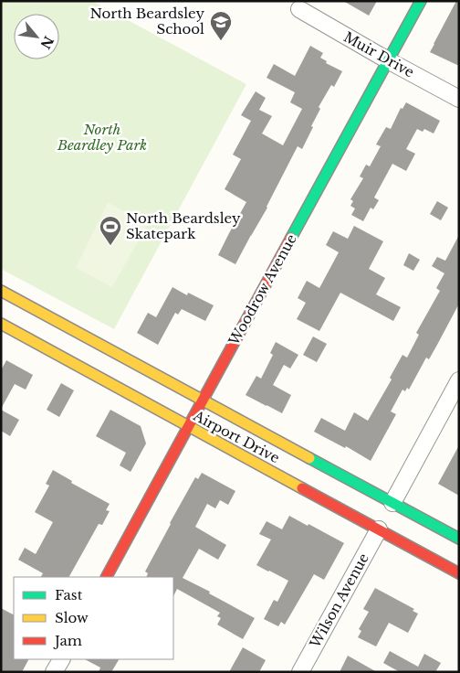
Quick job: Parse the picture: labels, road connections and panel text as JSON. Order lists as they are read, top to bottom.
{
  "streets": {
    "main road": ["Woodrow Avenue", "Airport Drive"],
    "street": ["Muir Drive", "Wilson Avenue"]
  },
  "crossings": [
    ["Muir Drive", "Woodrow Avenue"],
    ["Woodrow Avenue", "Airport Drive"],
    ["Airport Drive", "Wilson Avenue"]
  ],
  "parks": ["North Beardley Park"],
  "places": {
    "school or university": ["North Beardsley School"],
    "sports": ["North Beardsley Skatepark"]
  },
  "legend": ["Fast", "Slow", "Jam"],
  "north": "bottom right"
}
